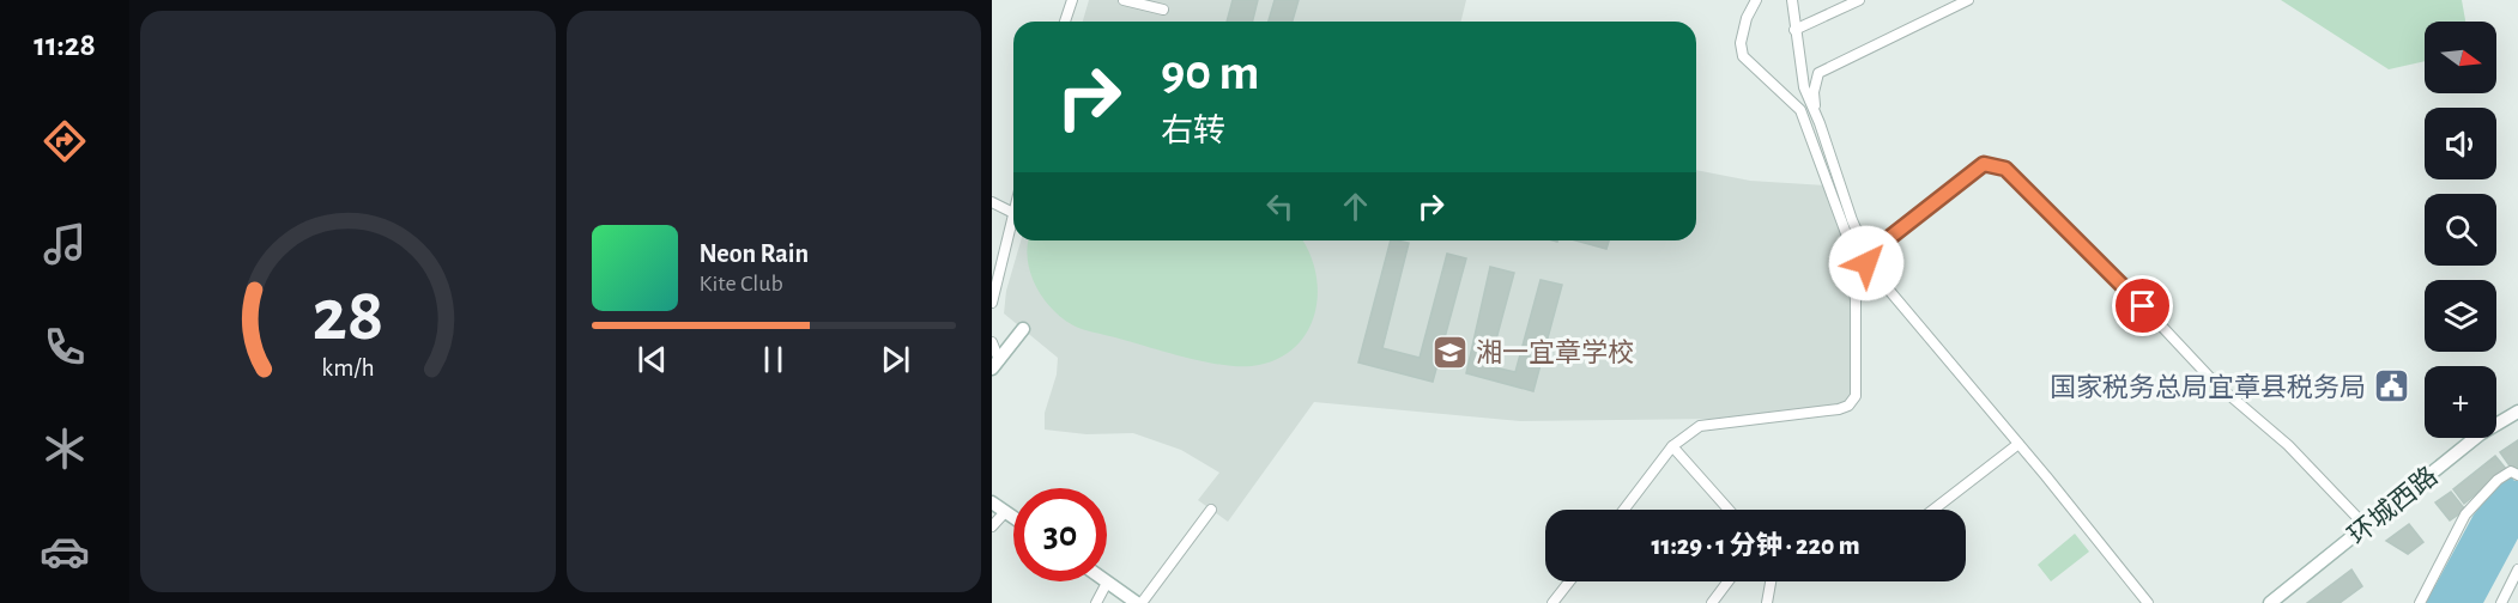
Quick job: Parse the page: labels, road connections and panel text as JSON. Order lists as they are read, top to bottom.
{
  "streets": {
    "main road": ["环城西路"]
  },
  "places": {
    "school or university": ["湘一宜章学校"],
    "public building": ["国家税务总局宜章县税务局"]
  },
  "north": "right",
  "page": {
    "tabs": "11:28",
    "map_buttons": "+",
    "turn": ["90 m", "右转"],
    "song": ["Neon Rain", "Kite Club"],
    "limit": "30",
    "trip": "11:29 · 1 分钟 · 220 m",
    "gauge": ["28", "km/h"]
  }
}
